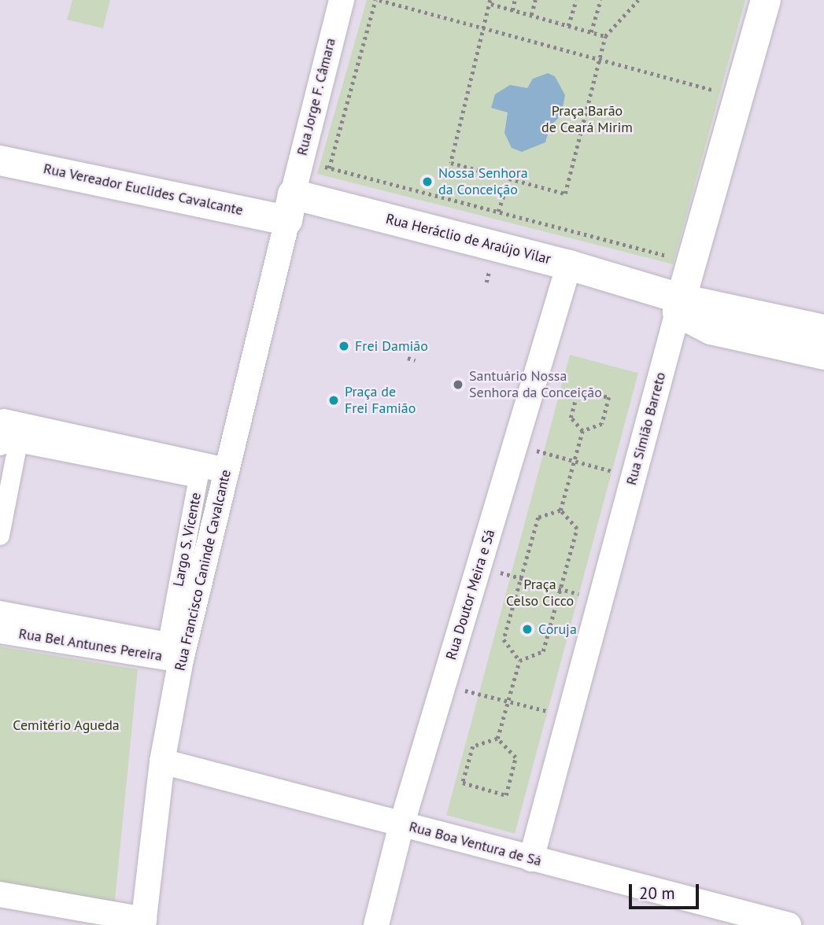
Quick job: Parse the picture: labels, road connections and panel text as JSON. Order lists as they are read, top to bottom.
{
  "streets": {
    "street": [
      "Rua Jorge F. Câmara",
      "Rua Vereador Euclides Cavalcante",
      "Rua Heráclio de Araújo Vilar",
      "Rua Simião Barreto",
      "Largo S. Vicente",
      "Rua Francisco Caninde Cavalcante",
      "Rua Doutor Meira e Sá",
      "Rua Bel Antunes Pereira",
      "Rua Boa Ventura de Sá"
    ]
  },
  "crossings": [
    ["Rua Jorge F. Câmara", "Rua Vereador Euclides Cavalcante"],
    ["Rua Jorge F. Câmara", "Rua Heráclio de Araújo Vilar"],
    ["Rua Jorge F. Câmara", "Rua Francisco Caninde Cavalcante"],
    ["Rua Vereador Euclides Cavalcante", "Rua Heráclio de Araújo Vilar"],
    ["Rua Vereador Euclides Cavalcante", "Rua Francisco Caninde Cavalcante"],
    ["Rua Heráclio de Araújo Vilar", "Rua Simião Barreto"],
    ["Rua Heráclio de Araújo Vilar", "Rua Francisco Caninde Cavalcante"],
    ["Rua Heráclio de Araújo Vilar", "Rua Doutor Meira e Sá"],
    ["Rua Simião Barreto", "Rua Boa Ventura de Sá"],
    ["Rua Francisco Caninde Cavalcante", "Rua Bel Antunes Pereira"],
    ["Rua Francisco Caninde Cavalcante", "Rua Boa Ventura de Sá"],
    ["Rua Doutor Meira e Sá", "Rua Boa Ventura de Sá"]
  ],
  "parks": ["Praça Barão de Ceará Mirim", "Praça Celso Cicco", "Cemitério Agueda"],
  "places": [
    "Nossa Senhora da Conceição",
    "Frei Damião",
    "Santuário Nossa Senhora da Conceição",
    "Praça de Frei Famião",
    "Coruja"
  ],
  "scale_bar": "20 m"
}
